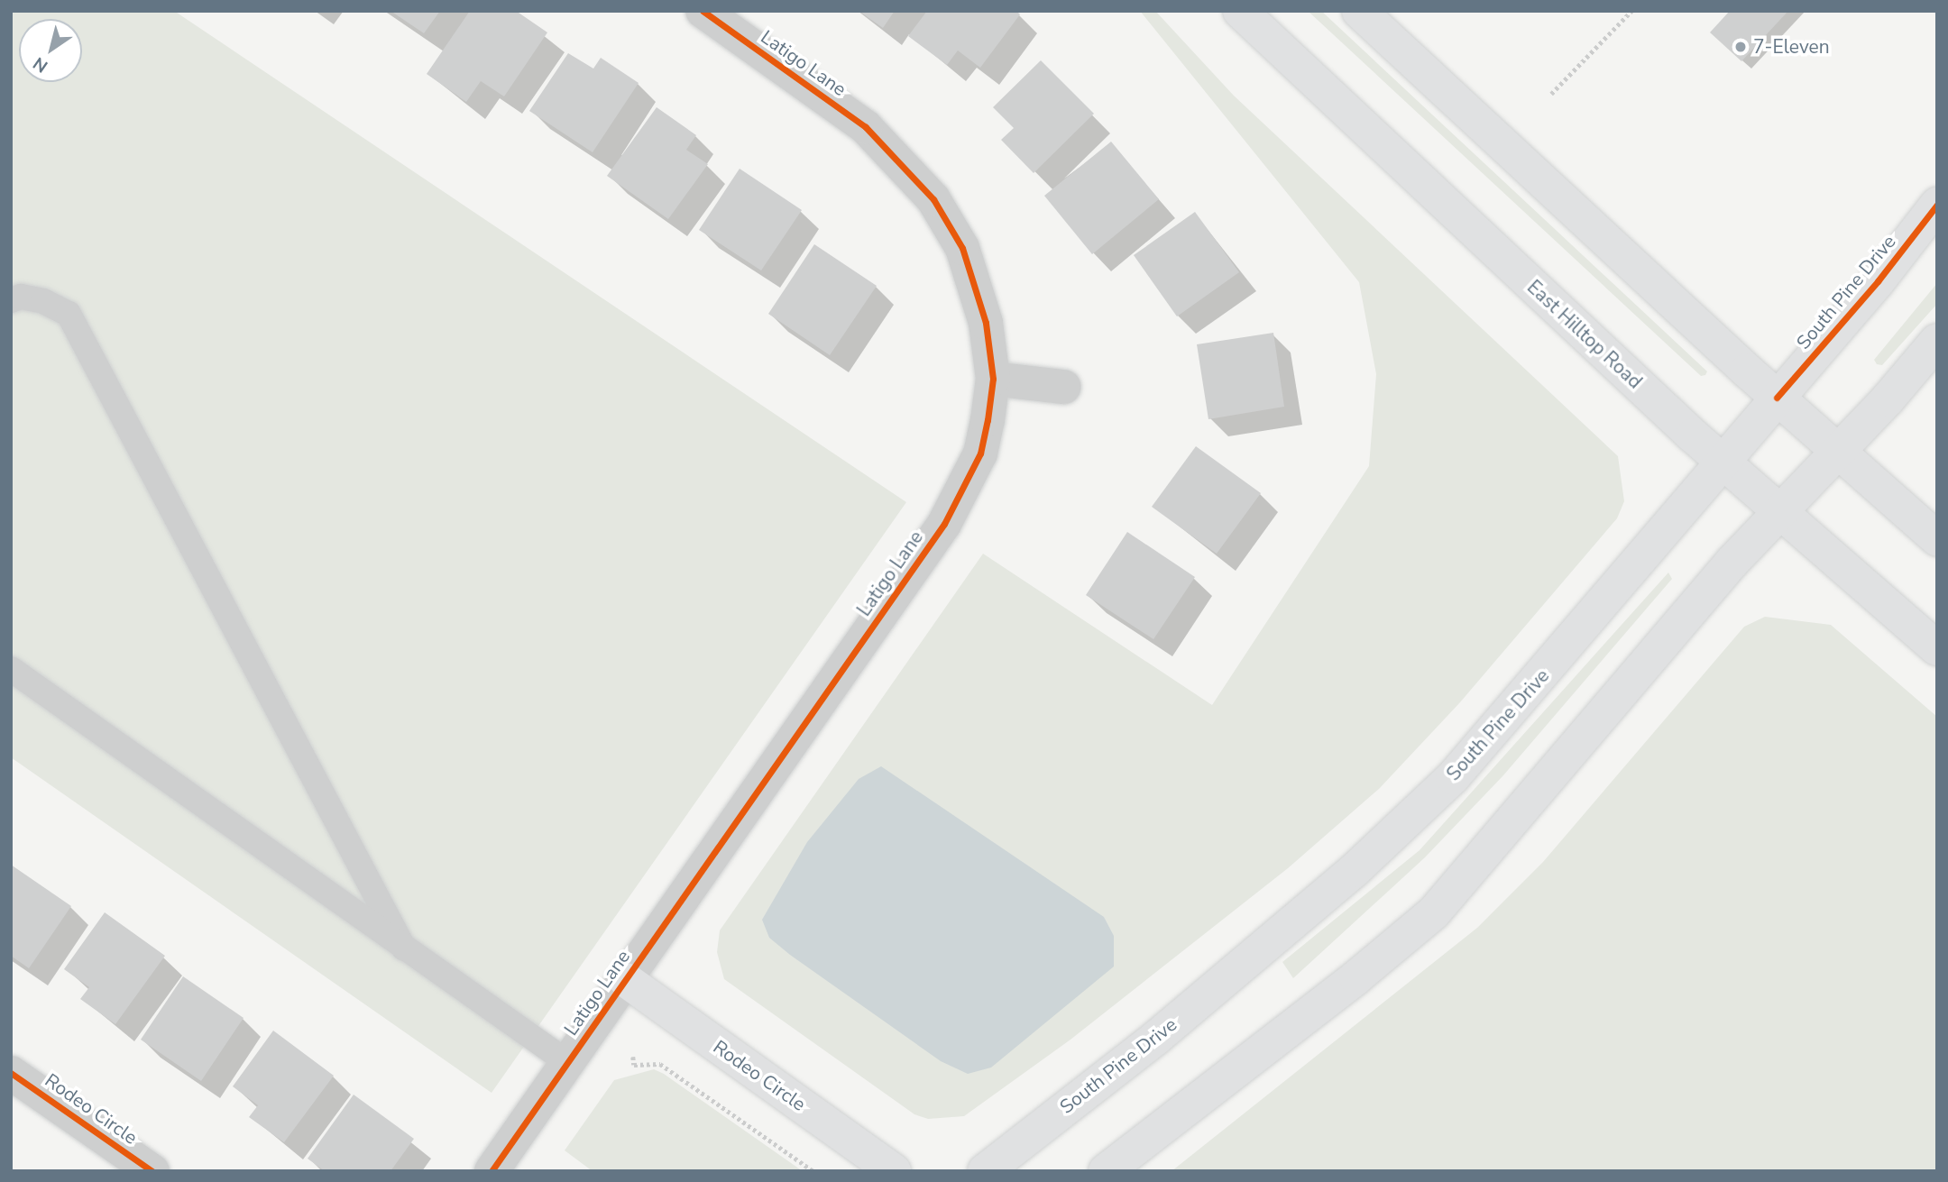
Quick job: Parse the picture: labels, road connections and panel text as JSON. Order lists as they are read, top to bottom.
{
  "streets": {
    "main road": ["South Pine Drive", "East Hilltop Road", "Rodeo Circle"],
    "street": ["Latigo Lane"]
  },
  "crossings": [
    ["Latigo Lane", "Rodeo Circle"],
    ["South Pine Drive", "East Hilltop Road"]
  ],
  "places": ["7-Eleven"],
  "north": "bottom left"
}
